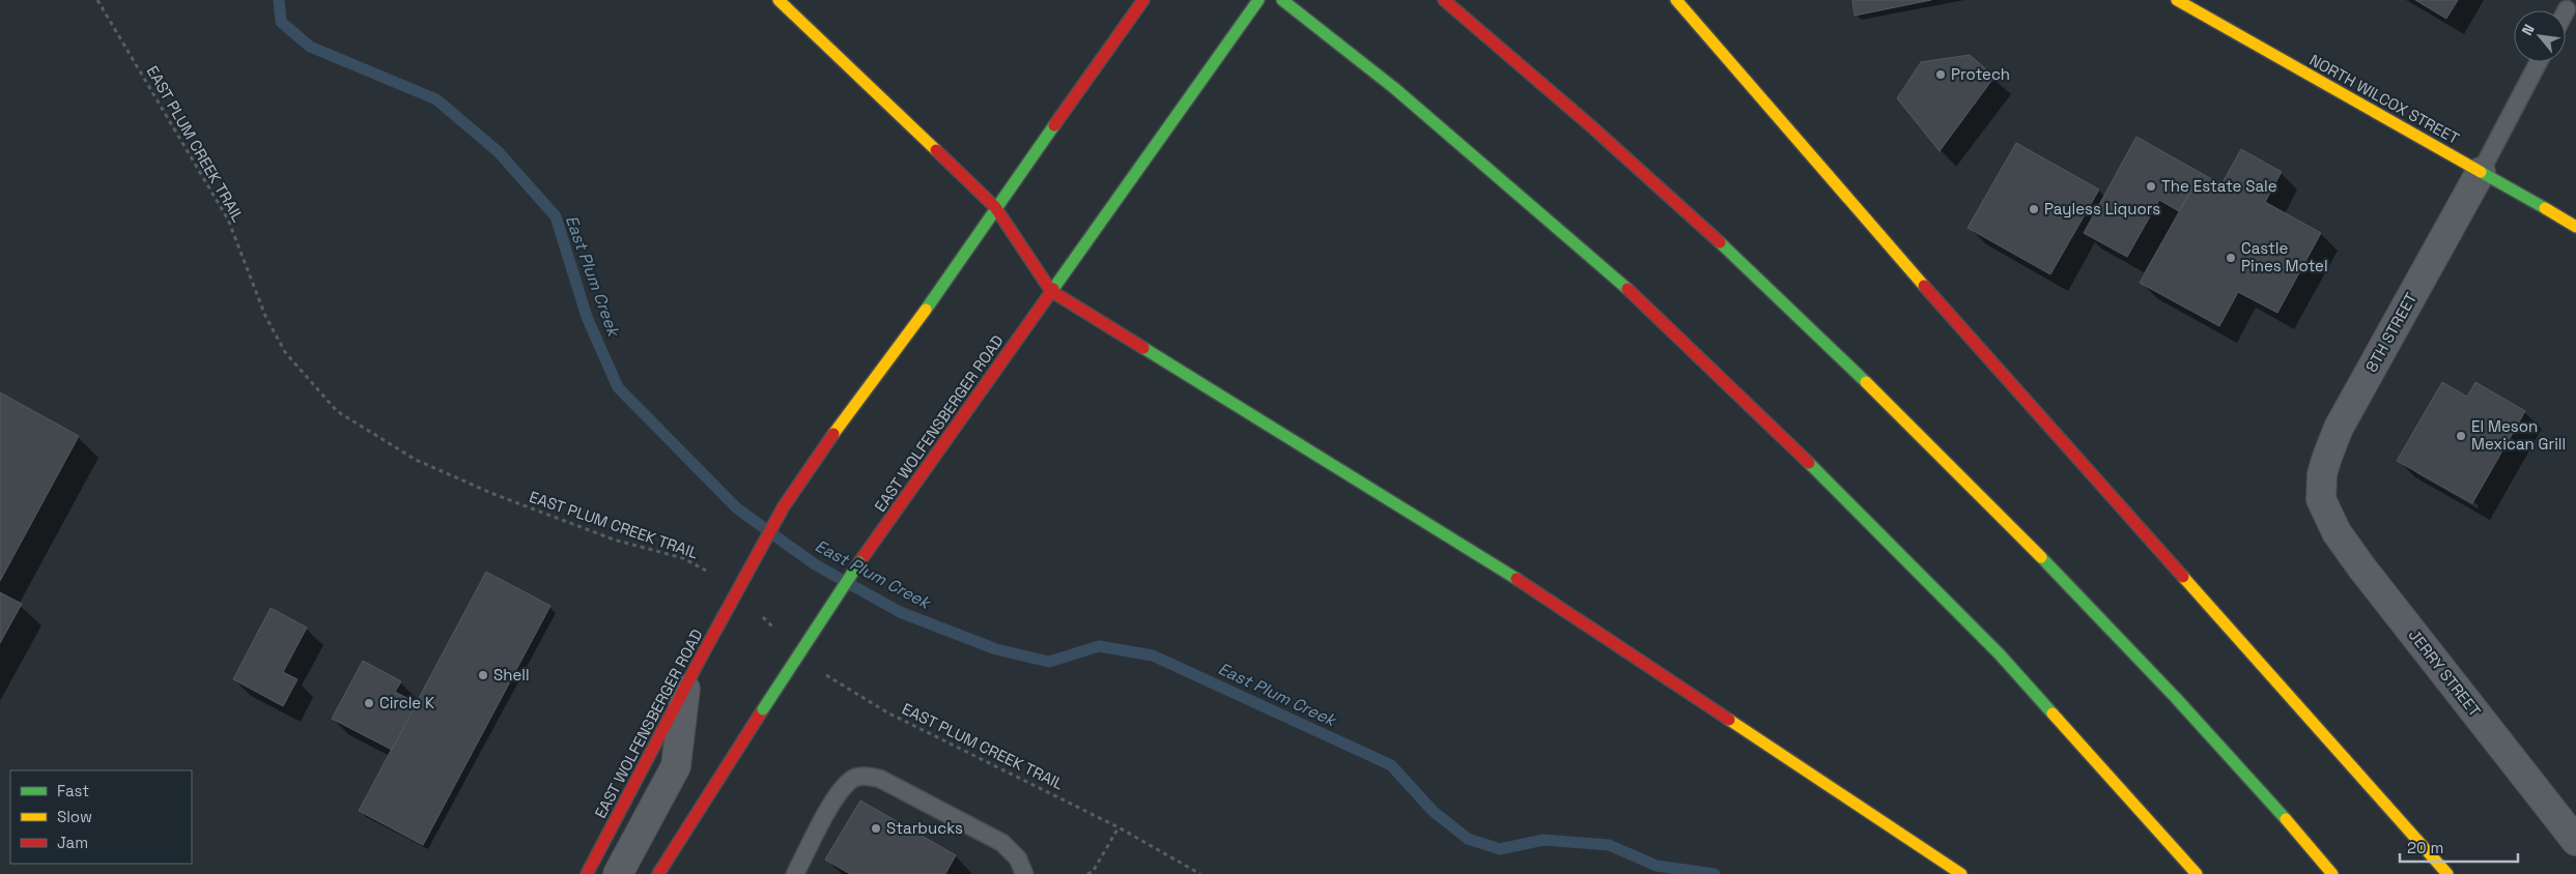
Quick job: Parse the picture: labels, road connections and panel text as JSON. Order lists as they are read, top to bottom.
{
  "streets": {
    "main road": ["NORTH WILCOX STREET", "EAST WOLFENSBERGER ROAD"],
    "street": ["8TH STREET", "JERRY STREET"],
    "path": ["EAST PLUM CREEK TRAIL"]
  },
  "crossings": [
    ["NORTH WILCOX STREET", "8TH STREET"],
    ["8TH STREET", "JERRY STREET"]
  ],
  "water": ["East Plum Creek"],
  "places": [
    "Protech",
    "The Estate Sale",
    "Payless Liquors",
    "Castle Pines Motel",
    "El Meson Mexican Grill",
    "Shell",
    "Circle K",
    "Starbucks"
  ],
  "legend": ["Fast", "Slow", "Jam"],
  "scale_bar": "20 m",
  "north": "top left"
}
